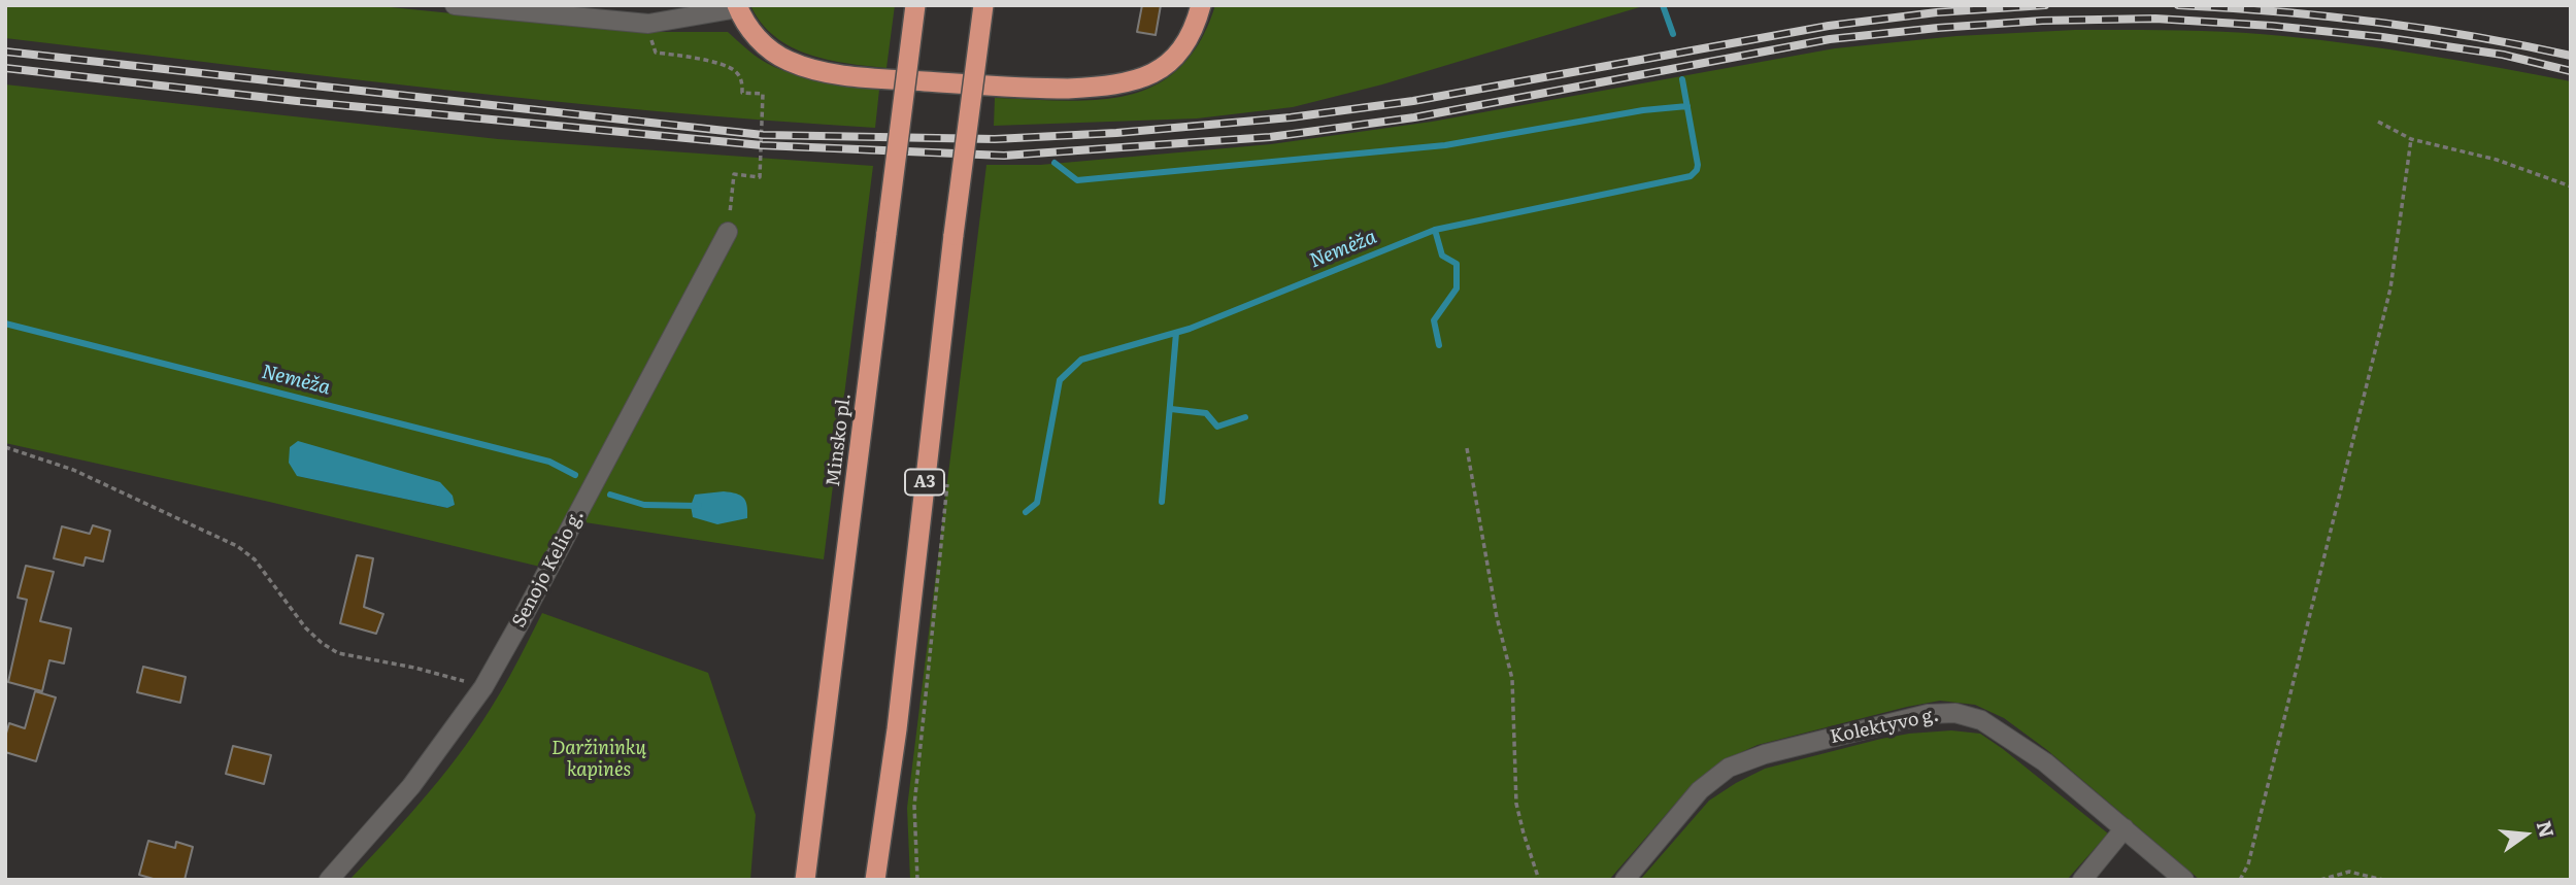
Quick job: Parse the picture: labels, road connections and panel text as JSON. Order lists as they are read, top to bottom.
{
  "streets": {
    "highway": ["Minsko pl.", "A3"],
    "street": ["Senojo Kelio g.", "Kolektyvo g."]
  },
  "water": ["Nemėža"],
  "parks": ["Daržininkų kapinės"],
  "north": "right"
}
